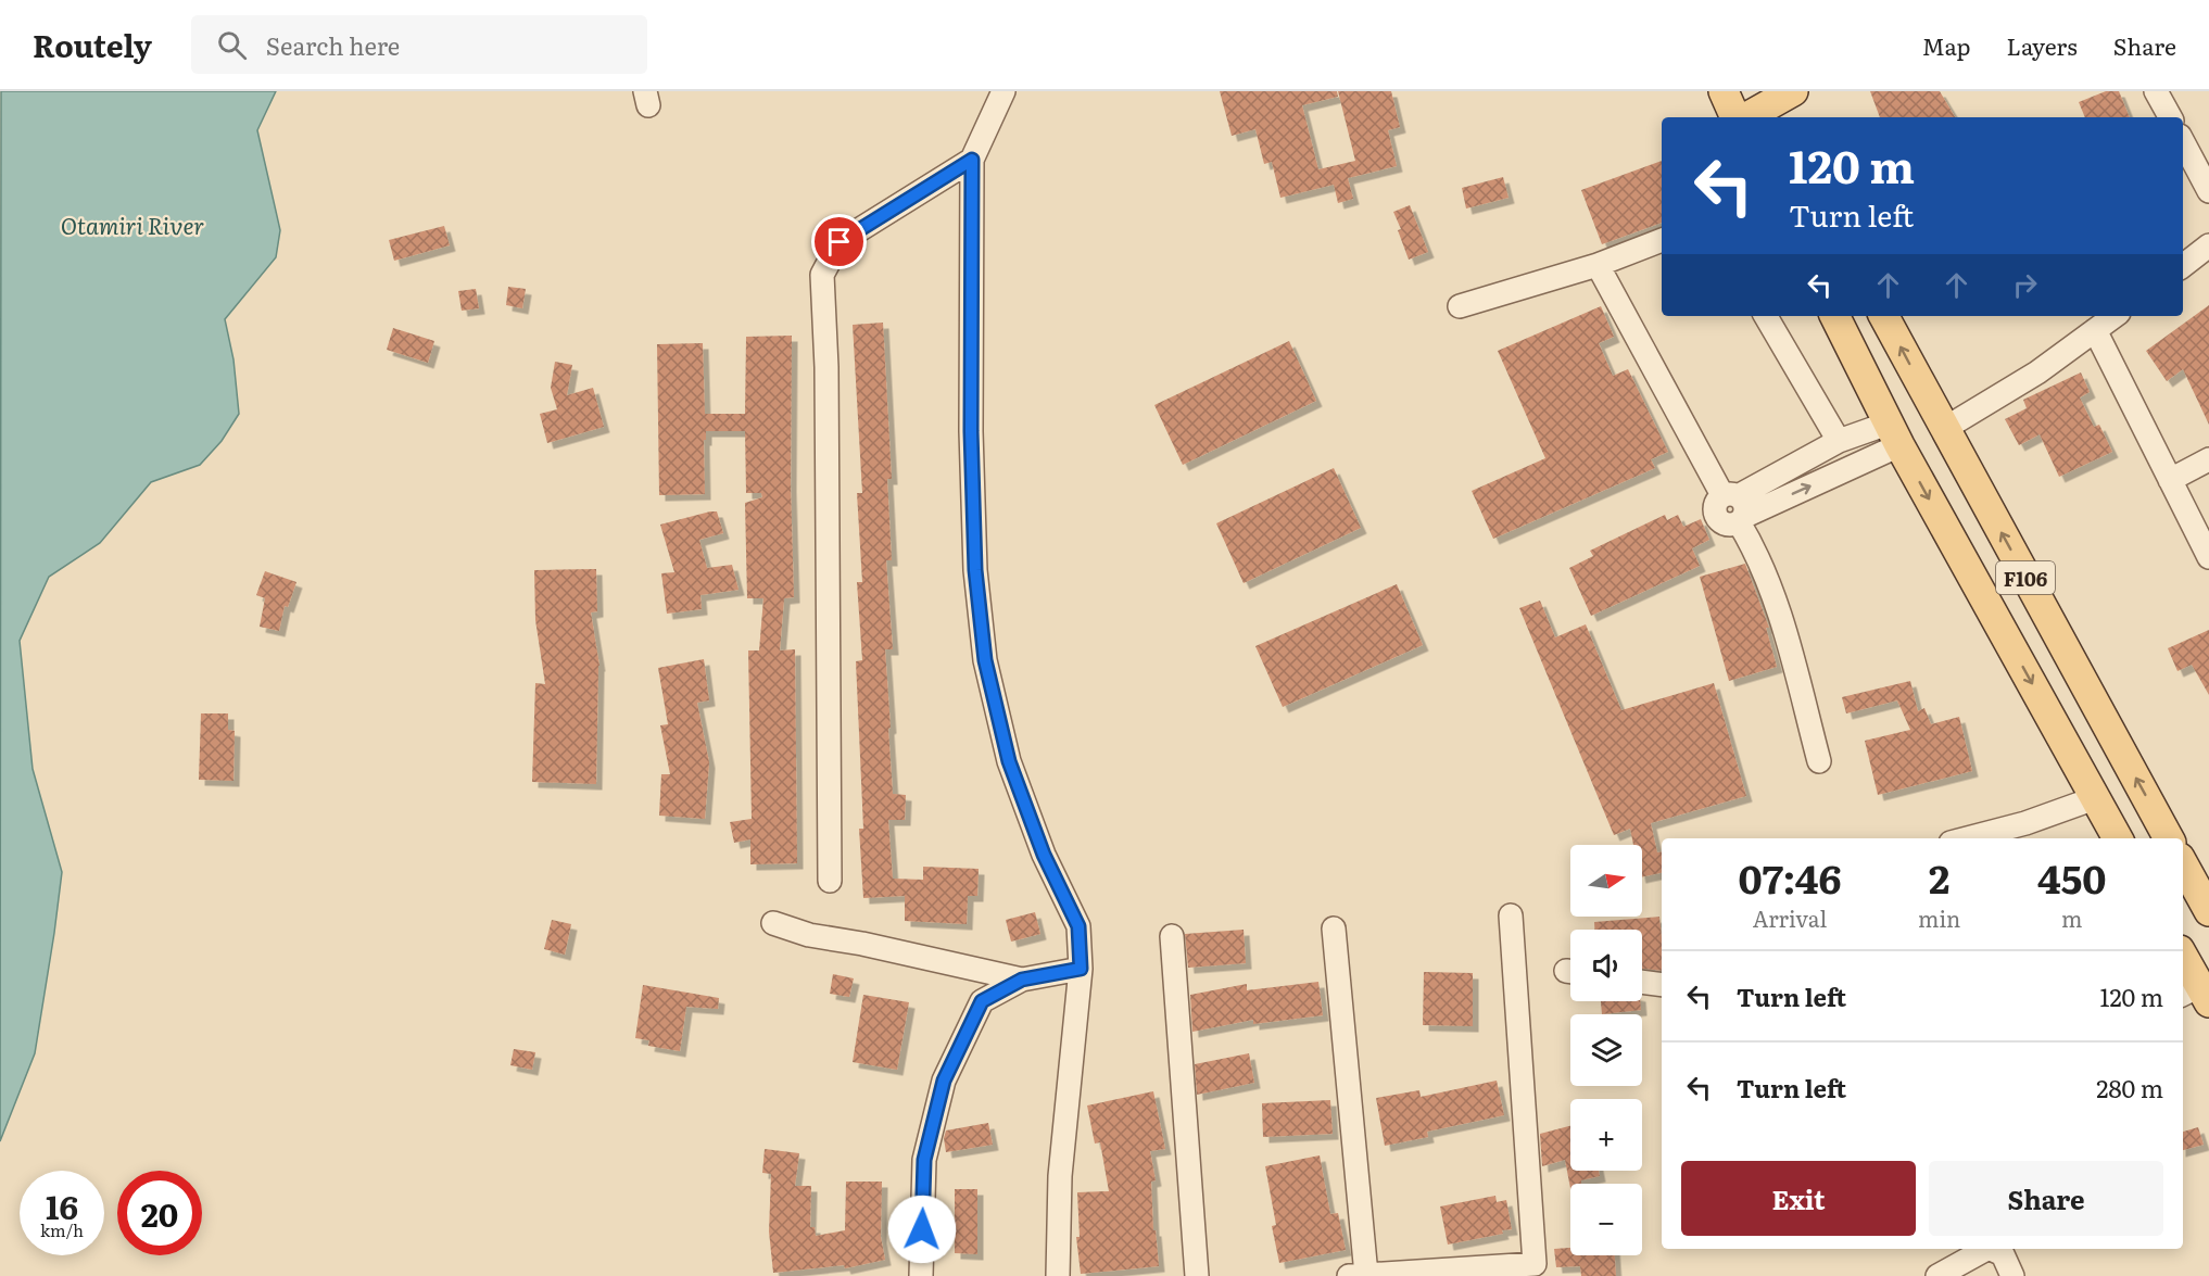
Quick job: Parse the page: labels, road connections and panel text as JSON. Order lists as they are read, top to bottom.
{
  "streets": {
    "main road": ["F106"]
  },
  "water": ["Otamiri River"],
  "north": "right",
  "page": {
    "header": "Routely",
    "search": "Search here",
    "nav": ["Map", "Layers", "Share"],
    "turn": ["120 m", "Turn left"],
    "eta": [
      "07:46",
      "Arrival",
      "2",
      "min",
      "450",
      "m"
    ],
    "map_buttons": ["+", "−"],
    "list": [
      {
        "name": "Turn left",
        "value": "120 m"
      },
      {
        "name": "Turn left",
        "value": "280 m"
      }
    ],
    "buttons": ["Exit", "Share"],
    "speed": "16 km/h",
    "limit": "20"
  }
}
